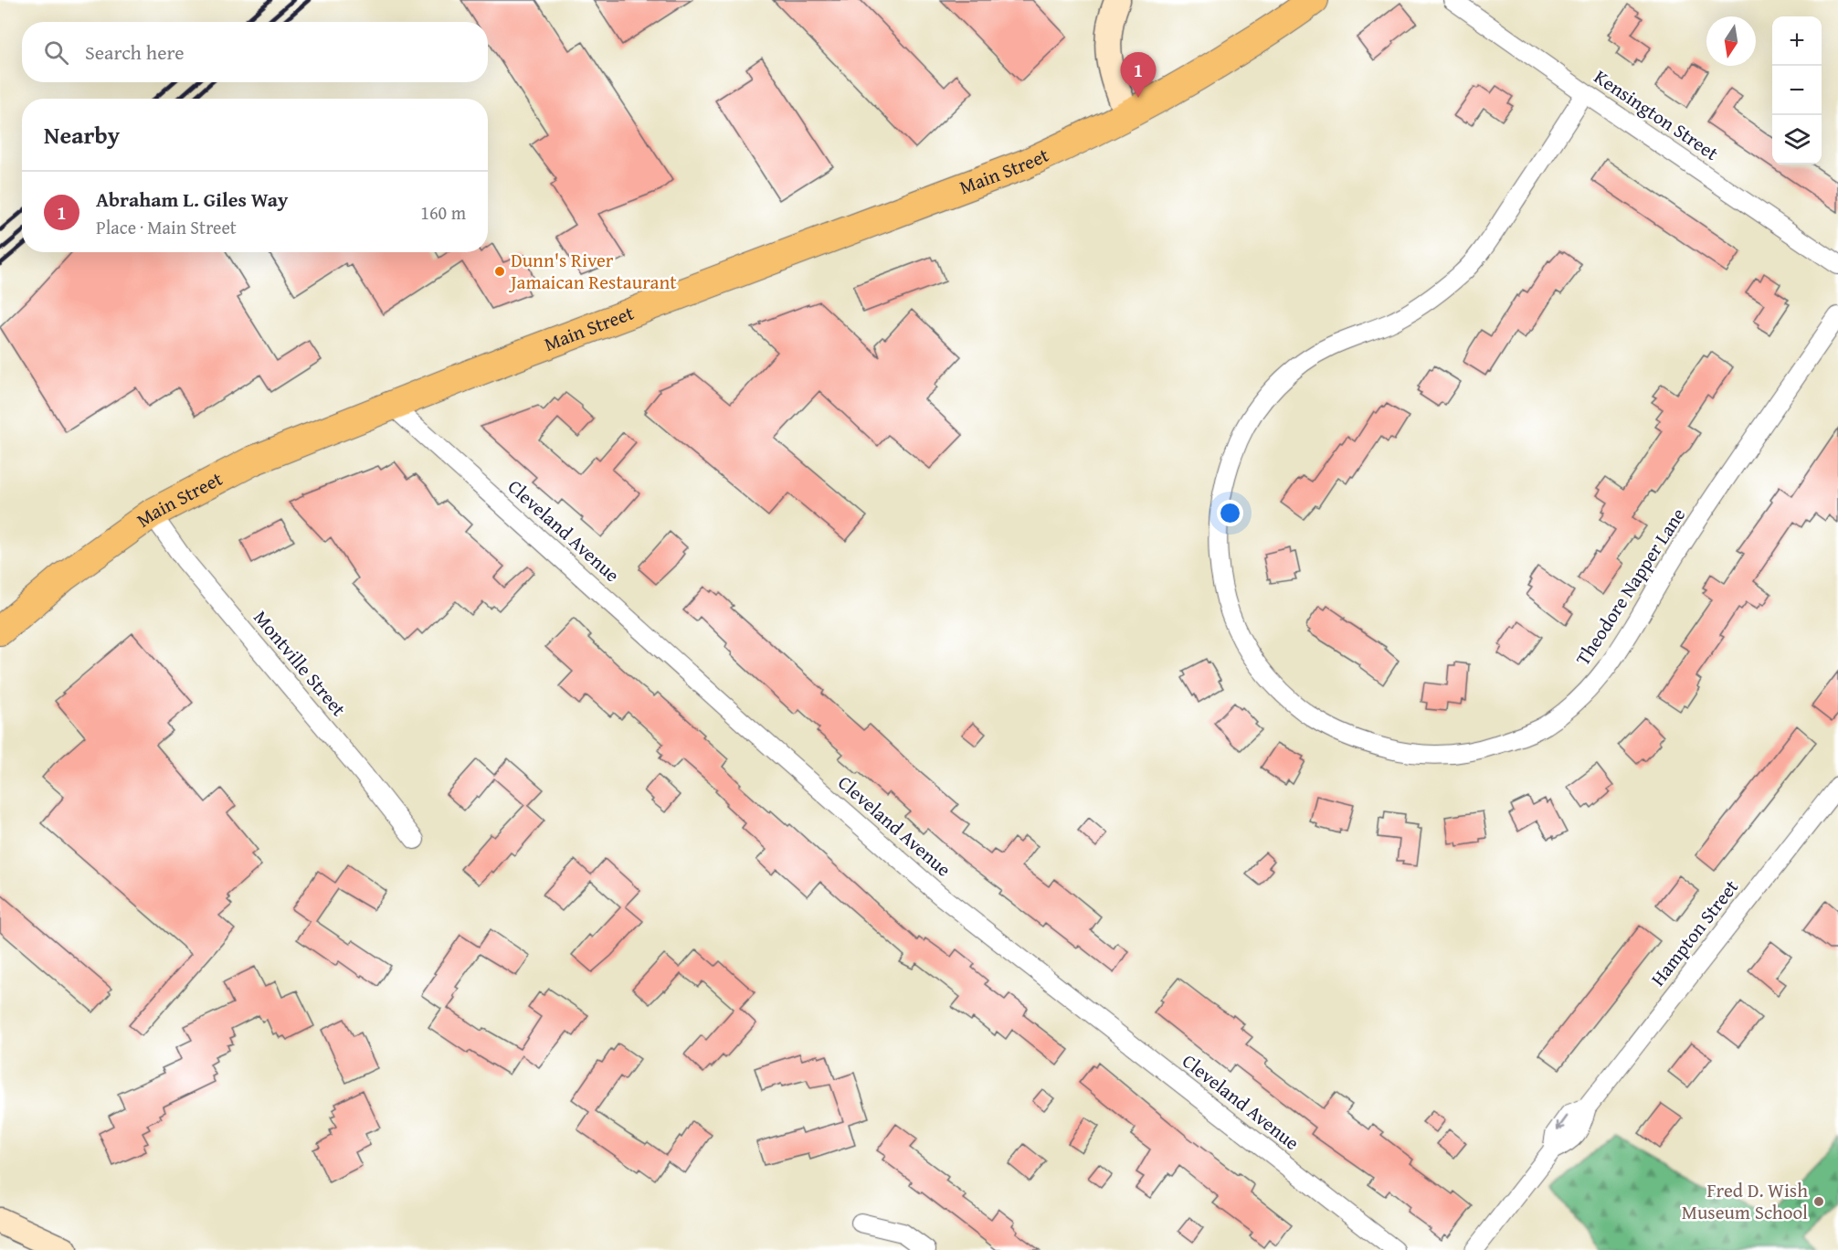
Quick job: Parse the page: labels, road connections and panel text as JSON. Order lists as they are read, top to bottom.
{
  "streets": {
    "main road": ["Main Street"],
    "street": [
      "Kensington Street",
      "Cleveland Avenue",
      "Theodore Napper Lane",
      "Montville Street",
      "Hampton Street"
    ]
  },
  "crossings": [
    ["Kensington Street", "Theodore Napper Lane"],
    ["Main Street", "Cleveland Avenue"],
    ["Main Street", "Montville Street"]
  ],
  "places": ["Dunn's River Jamaican Restaurant", "Fred D. Wish Museum School"],
  "north": "bottom",
  "page": {
    "map_buttons": ["+", "−"],
    "search": "Search here",
    "pins": "1",
    "heading": "Nearby",
    "list": [
      {
        "mark": "1",
        "name": "Abraham L. Giles Way",
        "note": "Place · Main Street",
        "value": "160 m"
      }
    ]
  }
}
